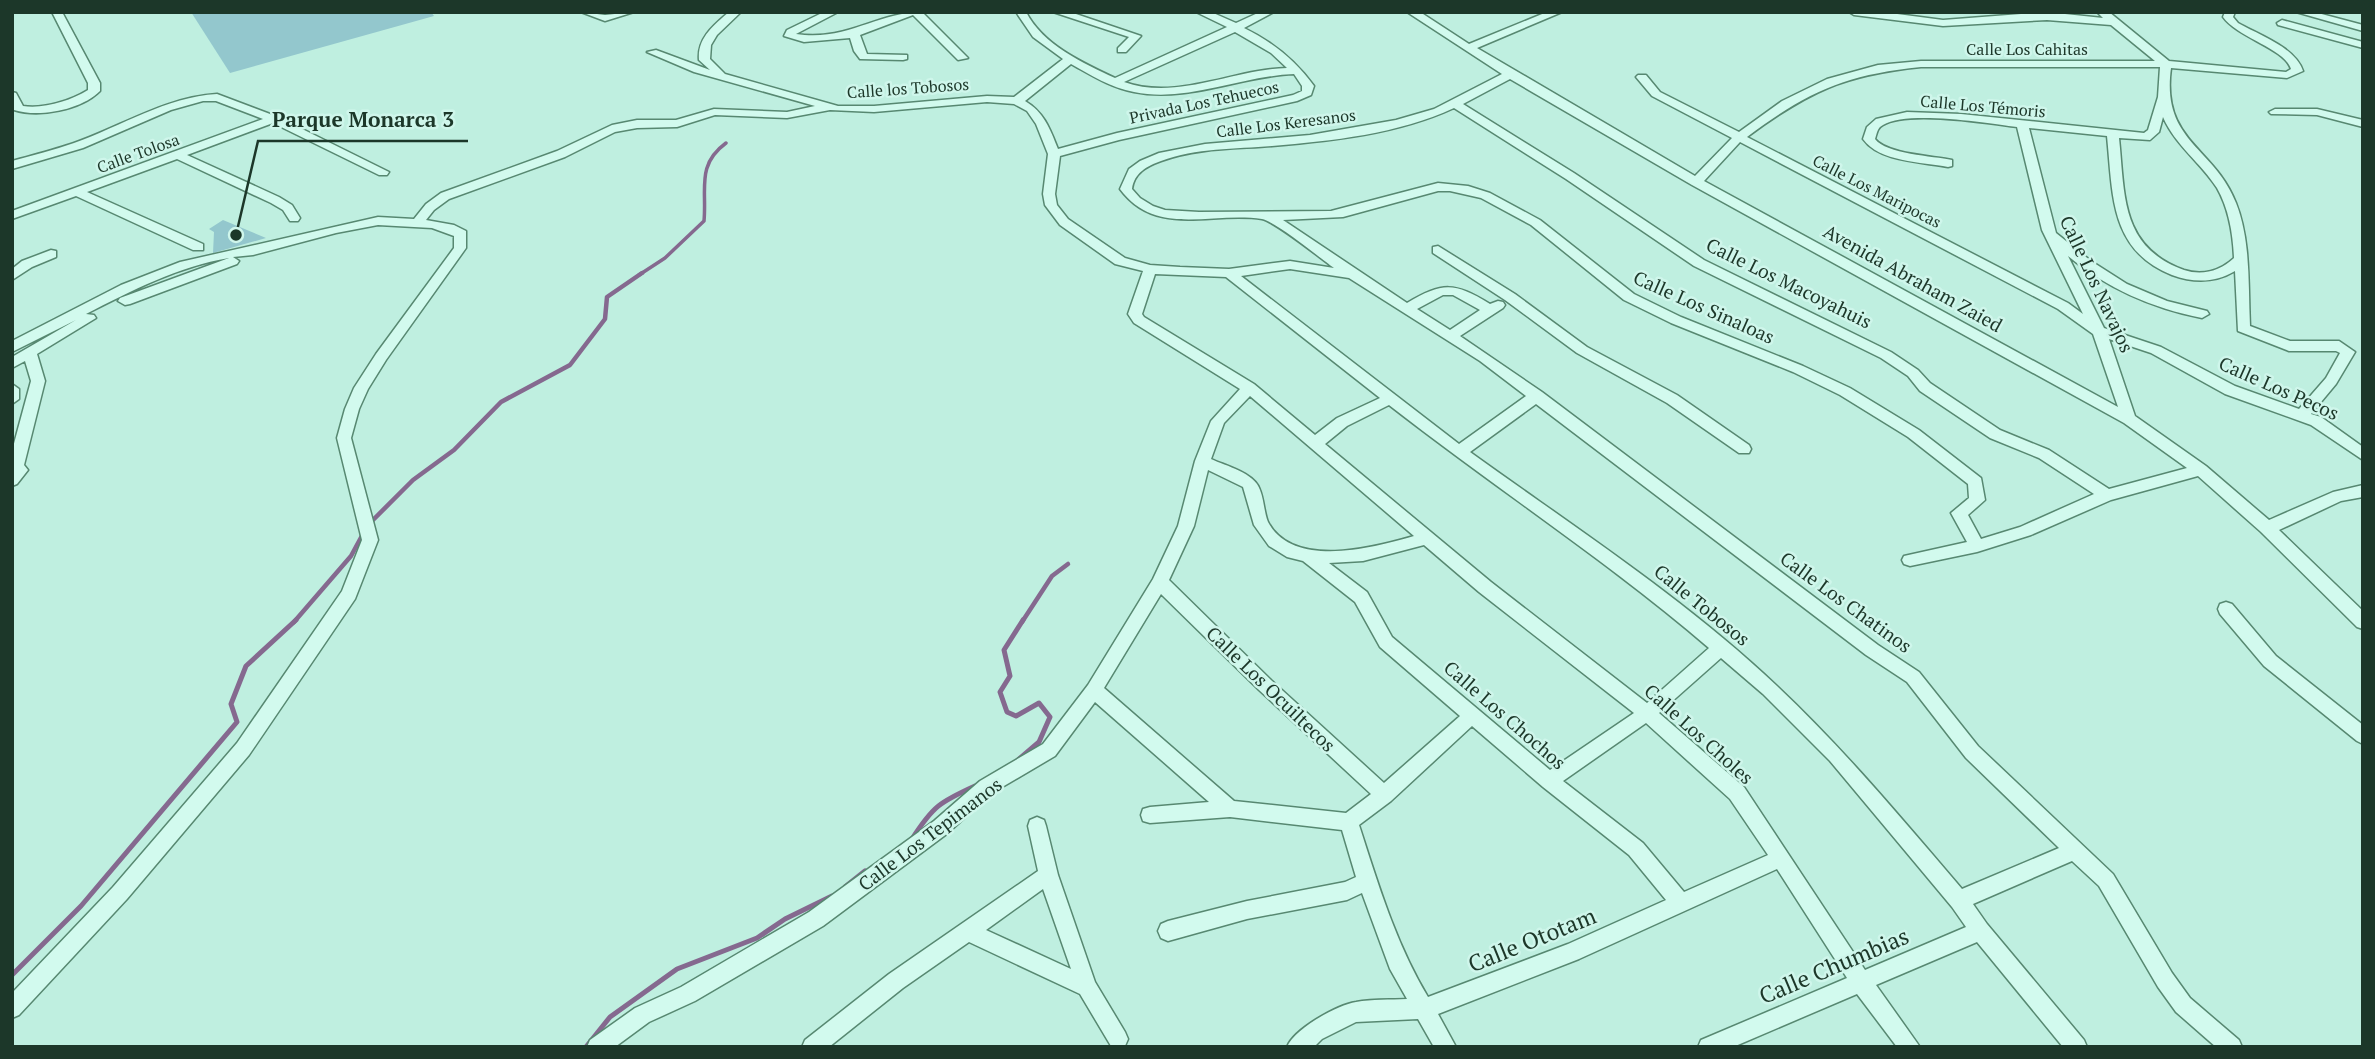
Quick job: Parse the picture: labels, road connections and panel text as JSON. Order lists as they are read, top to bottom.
{
  "streets": {
    "street": [
      "Calle Los Cahitas",
      "Calle los Tobosos",
      "Privada Los Tehuecos",
      "Calle Los Témoris",
      "Calle Los Keresanos",
      "Calle Tolosa",
      "Calle Los Maripocas",
      "Avenida Abraham Zaied",
      "Calle Los Macoyahuis",
      "Calle Los Navajos",
      "Calle Los Sinaloas",
      "Calle Los Pecos",
      "Calle Los Chatinos",
      "Calle Tobosos",
      "Calle Los Ocuiltecos",
      "Calle Los Chochos",
      "Calle Los Choles",
      "Calle Los Tepimanos",
      "Calle Ototam",
      "Calle Chumbias"
    ]
  },
  "crossings": [
    ["Calle Los Cahitas", "Calle Los Maripocas"],
    ["Calle Los Cahitas", "Avenida Abraham Zaied"],
    ["Calle los Tobosos", "Calle Los Chatinos"],
    ["Privada Los Tehuecos", "Calle Los Chatinos"],
    ["Calle Los Témoris", "Calle Los Navajos"],
    ["Calle Los Keresanos", "Avenida Abraham Zaied"],
    ["Calle Los Keresanos", "Calle Los Macoyahuis"],
    ["Calle Los Keresanos", "Calle Los Sinaloas"],
    ["Calle Los Maripocas", "Calle Los Navajos"],
    ["Calle Los Maripocas", "Calle Los Pecos"],
    ["Avenida Abraham Zaied", "Calle Los Navajos"],
    ["Calle Los Navajos", "Calle Los Pecos"],
    ["Calle Los Sinaloas", "Calle Los Chatinos"],
    ["Calle Los Chatinos", "Calle Tobosos"],
    ["Calle Los Chatinos", "Calle Los Choles"],
    ["Calle Tobosos", "Calle Chumbias"],
    ["Calle Los Ocuiltecos", "Calle Los Tepimanos"],
    ["Calle Los Chochos", "Calle Ototam"],
    ["Calle Los Choles", "Calle Los Tepimanos"],
    ["Calle Los Choles", "Calle Ototam"],
    ["Calle Los Choles", "Calle Chumbias"]
  ],
  "places": ["Parque Monarca 3"]
}
